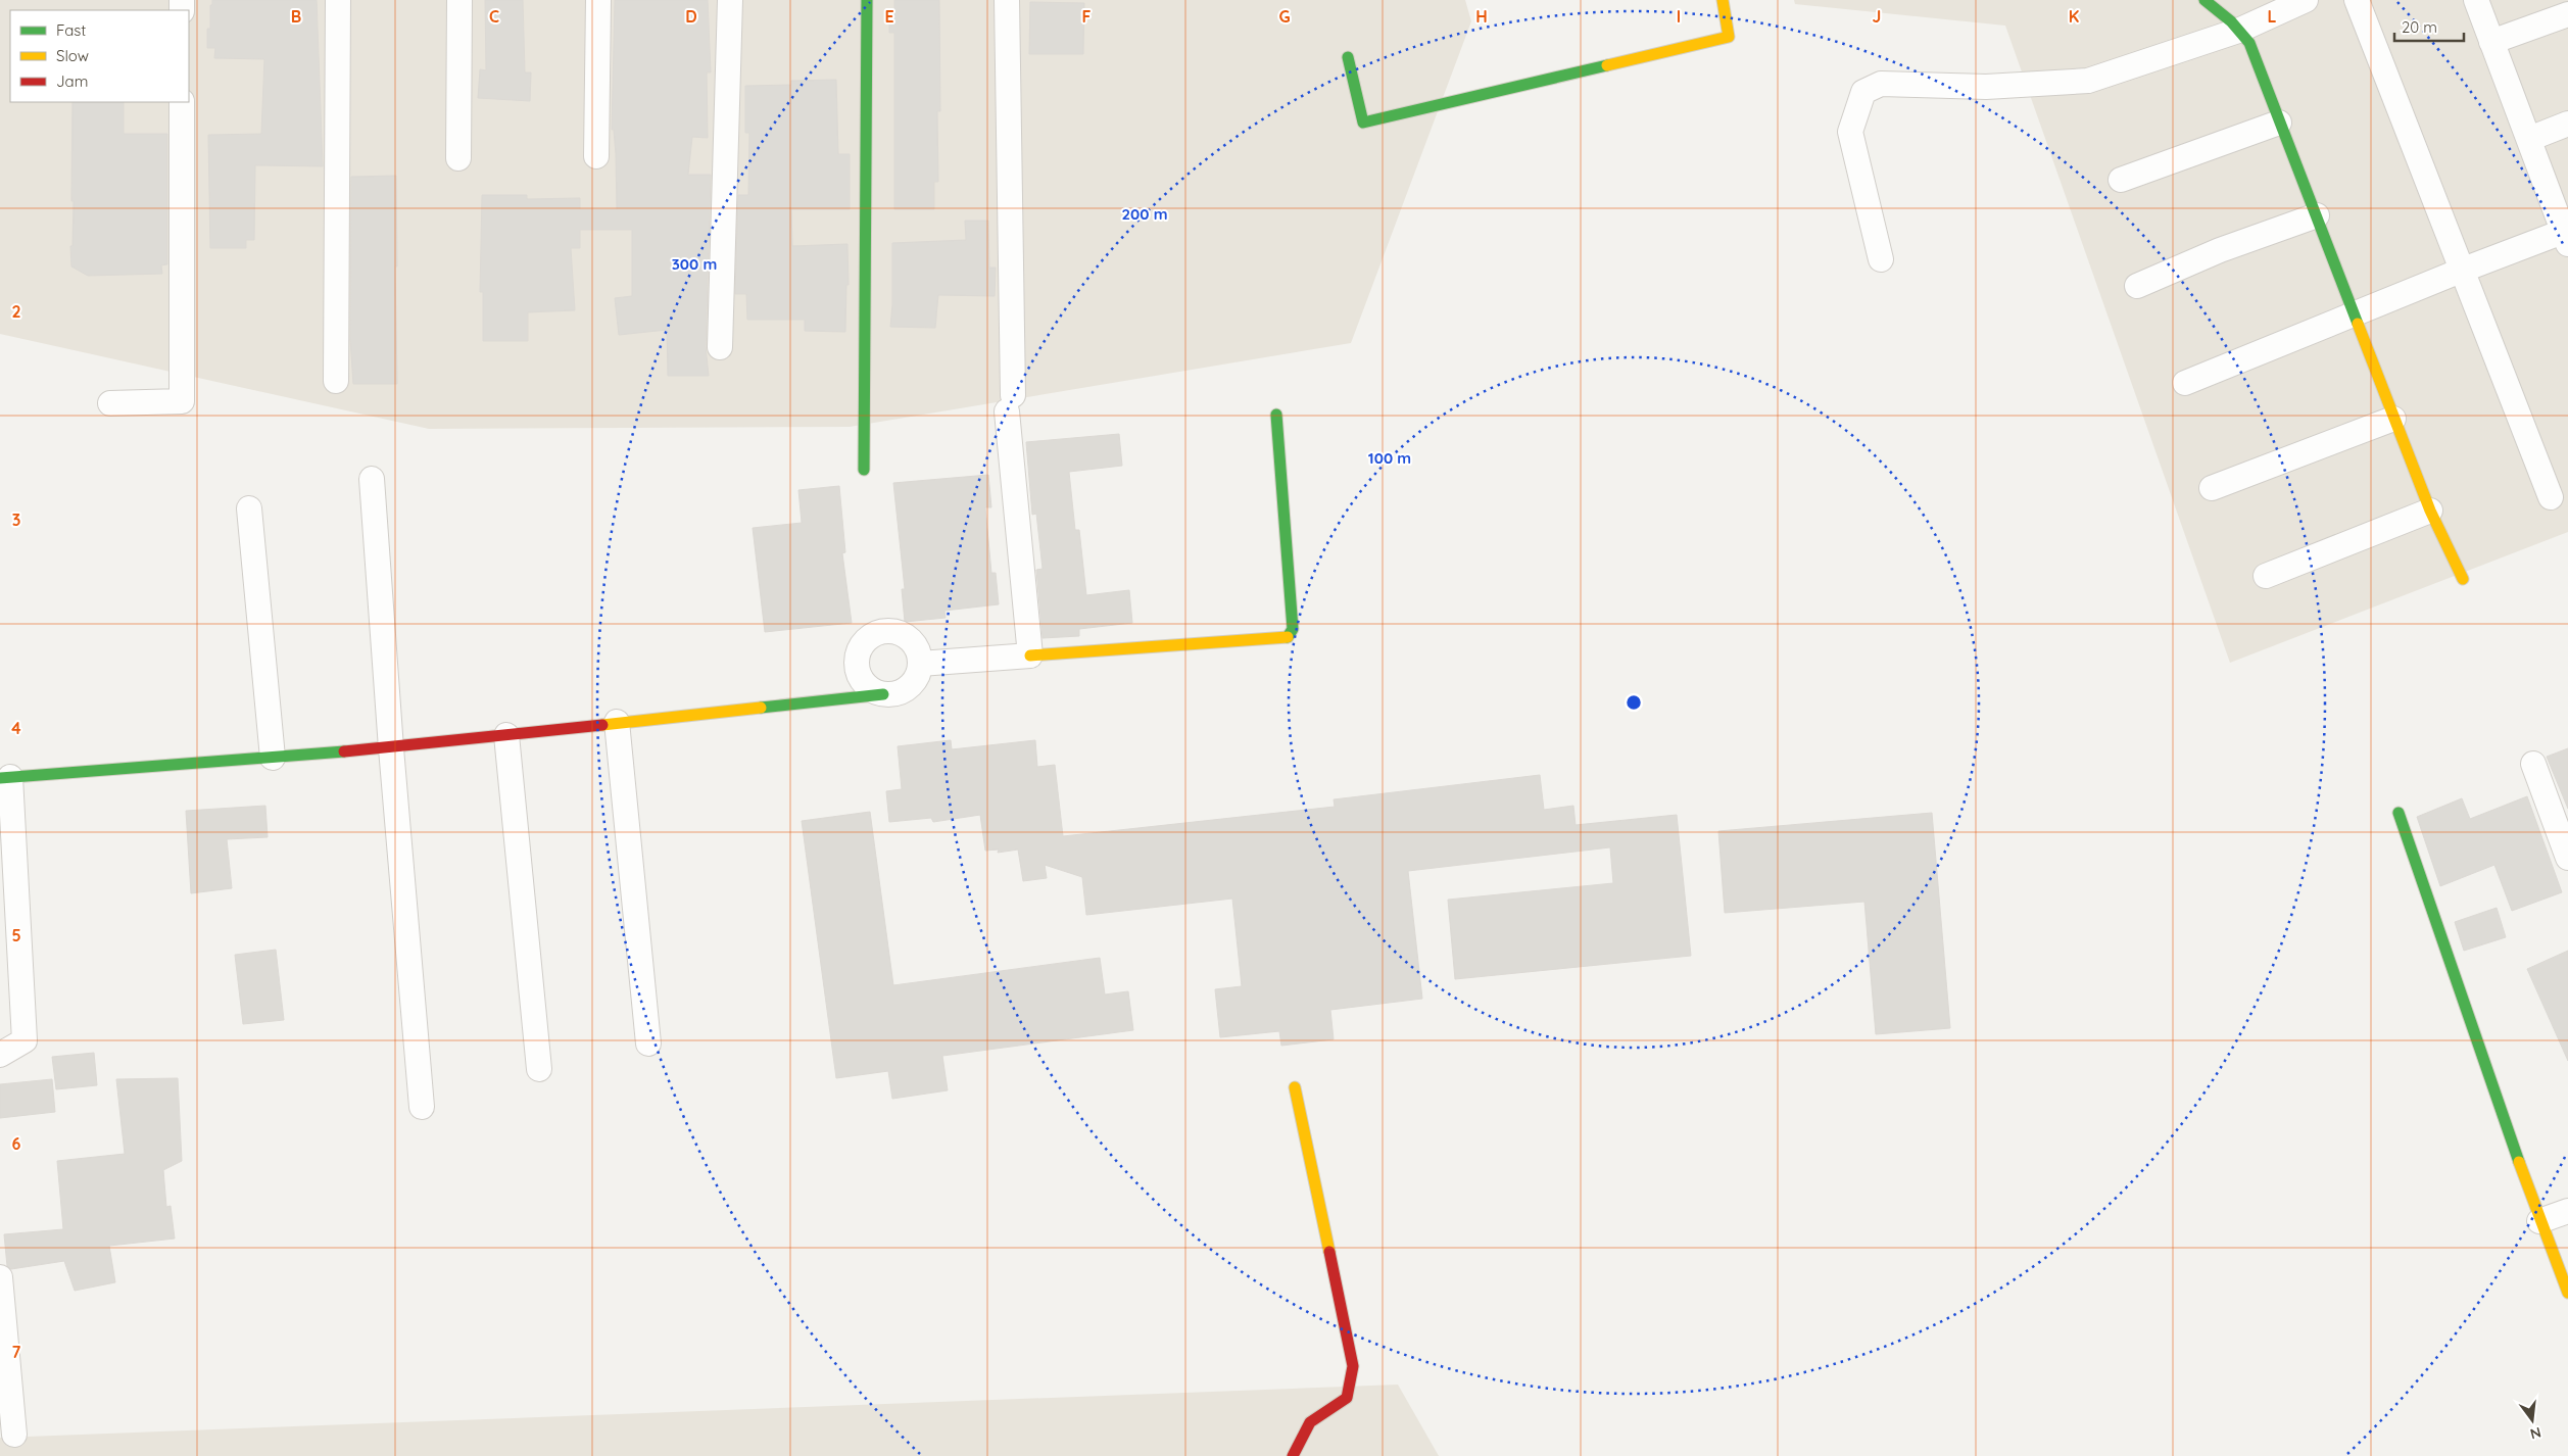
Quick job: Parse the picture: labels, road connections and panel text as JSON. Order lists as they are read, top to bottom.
{
  "legend": ["Fast", "Slow", "Jam"],
  "scale_bar": "20 m",
  "north": "bottom",
  "grid": {
    "columns": [
      "B",
      "C",
      "D",
      "E",
      "F",
      "G",
      "H",
      "I",
      "J",
      "K",
      "L"
    ],
    "rows": [
      "2",
      "3",
      "4",
      "5",
      "6",
      "7"
    ]
  },
  "rings": ["200 m", "300 m", "100 m"]
}
